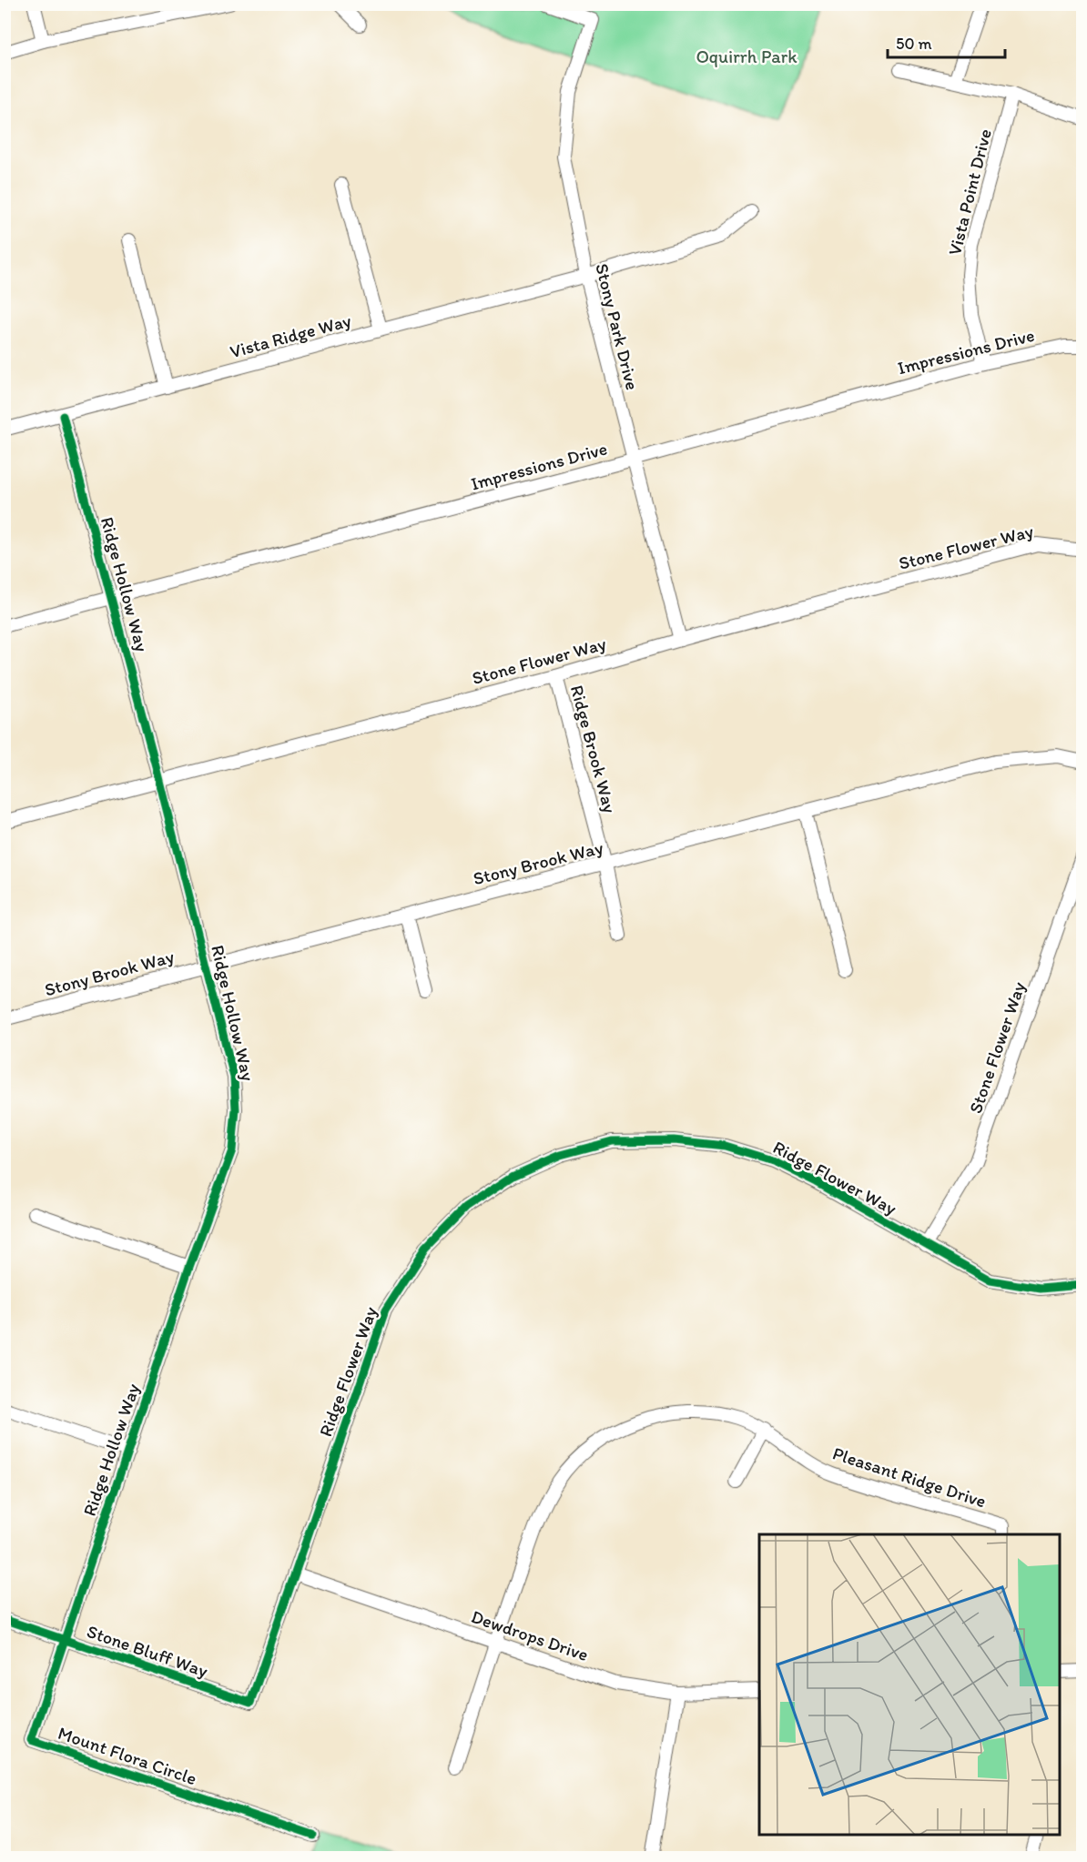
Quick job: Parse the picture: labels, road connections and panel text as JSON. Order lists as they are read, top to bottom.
{
  "streets": {
    "street": [
      "Vista Point Drive",
      "Stony Park Drive",
      "Vista Ridge Way",
      "Impressions Drive",
      "Stone Flower Way",
      "Ridge Hollow Way",
      "Ridge Brook Way",
      "Stony Brook Way",
      "Ridge Flower Way",
      "Pleasant Ridge Drive",
      "Dewdrops Drive",
      "Stone Bluff Way",
      "Mount Flora Circle"
    ]
  },
  "crossings": [
    ["Vista Point Drive", "Impressions Drive"],
    ["Stony Park Drive", "Vista Ridge Way"],
    ["Stony Park Drive", "Impressions Drive"],
    ["Stony Park Drive", "Stone Flower Way"],
    ["Vista Ridge Way", "Ridge Hollow Way"],
    ["Impressions Drive", "Ridge Hollow Way"],
    ["Stone Flower Way", "Ridge Hollow Way"],
    ["Stone Flower Way", "Ridge Brook Way"],
    ["Stone Flower Way", "Ridge Flower Way"],
    ["Ridge Hollow Way", "Stony Brook Way"],
    ["Ridge Hollow Way", "Stone Bluff Way"],
    ["Ridge Hollow Way", "Mount Flora Circle"],
    ["Ridge Brook Way", "Stony Brook Way"],
    ["Ridge Flower Way", "Dewdrops Drive"],
    ["Ridge Flower Way", "Stone Bluff Way"],
    ["Pleasant Ridge Drive", "Dewdrops Drive"],
    ["Stone Bluff Way", "Mount Flora Circle"]
  ],
  "parks": ["Oquirrh Park"],
  "scale_bar": "50 m"
}
